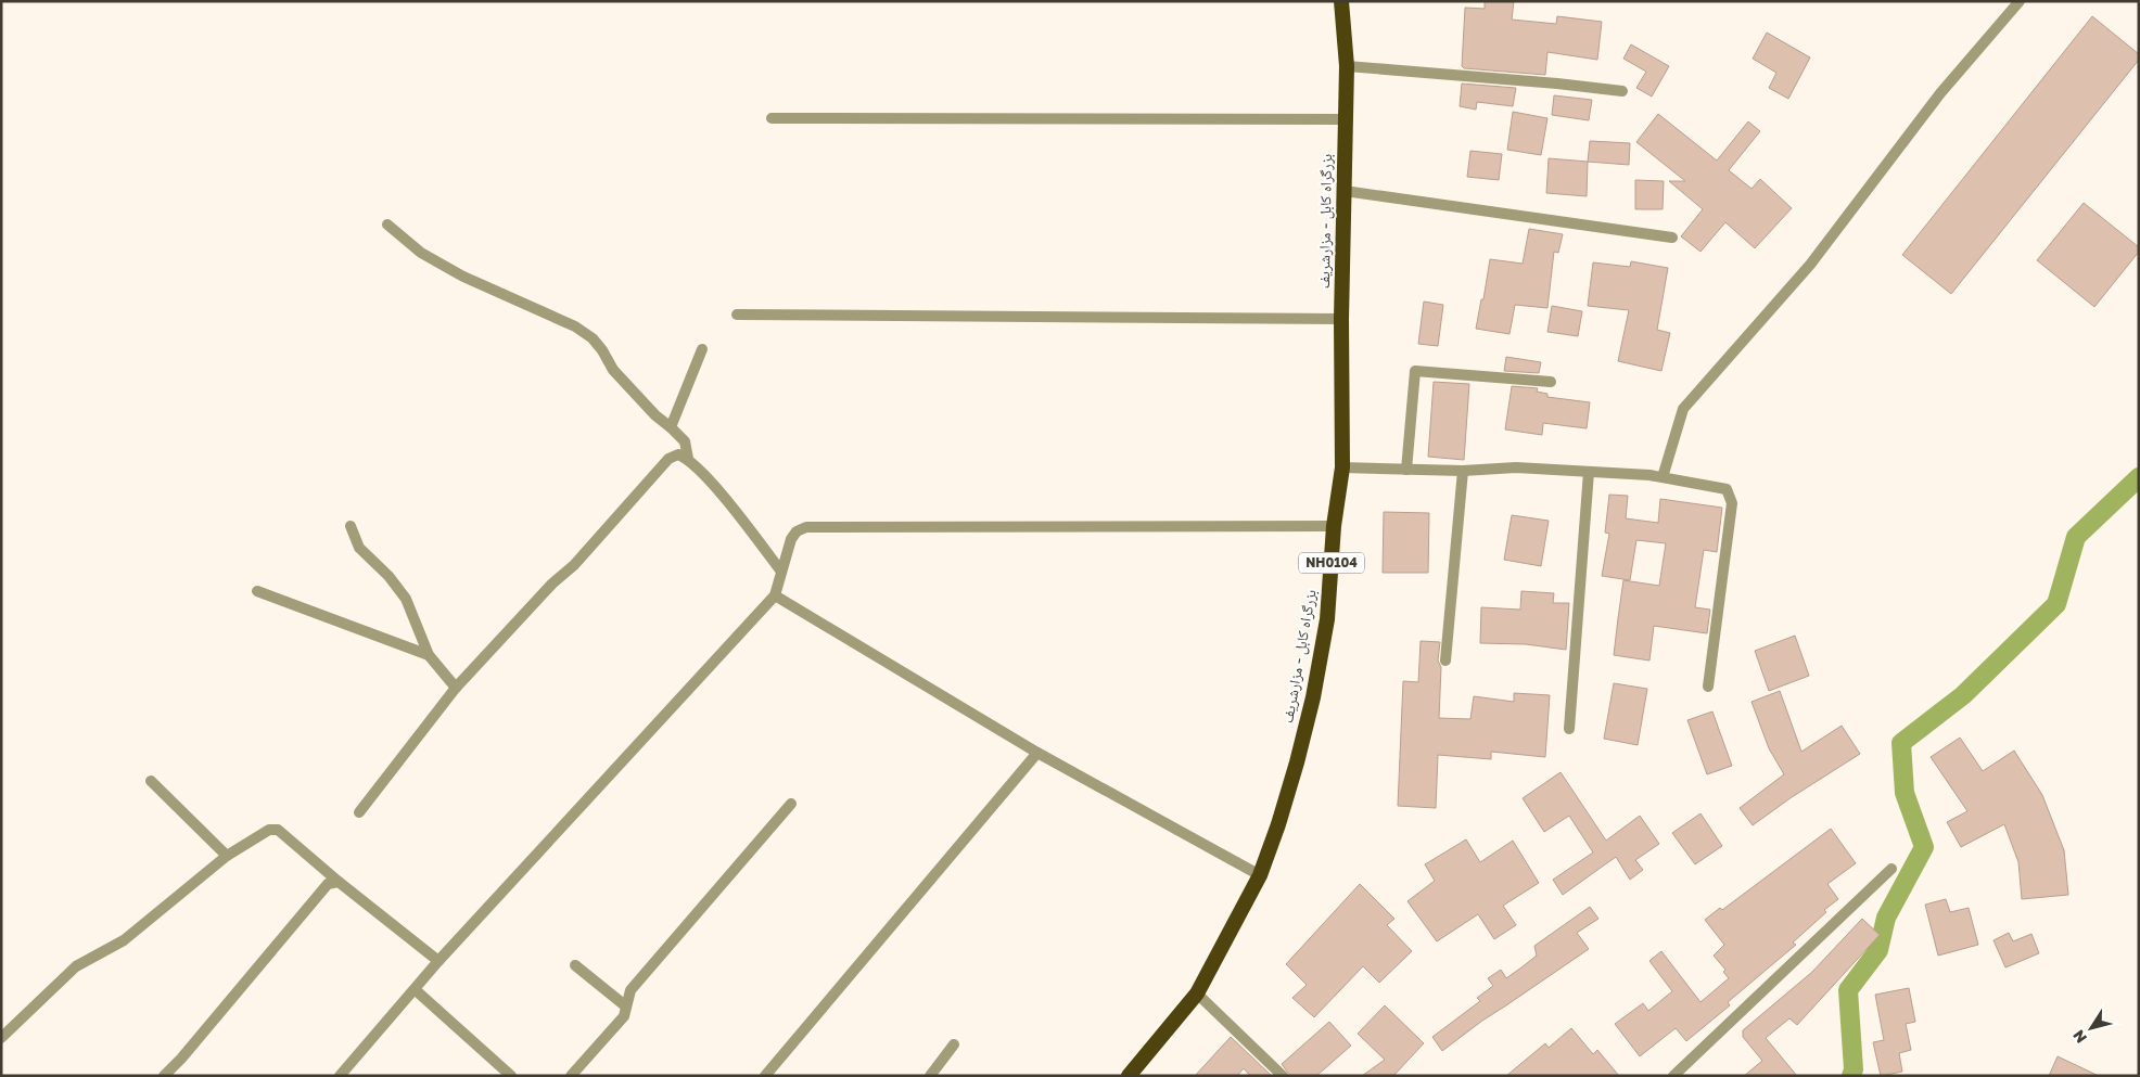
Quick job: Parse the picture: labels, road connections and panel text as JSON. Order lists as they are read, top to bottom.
{
  "streets": {
    "highway": ["بزرگراه کابل - مزارشریف", "NH0104"]
  },
  "north": "bottom left"
}
